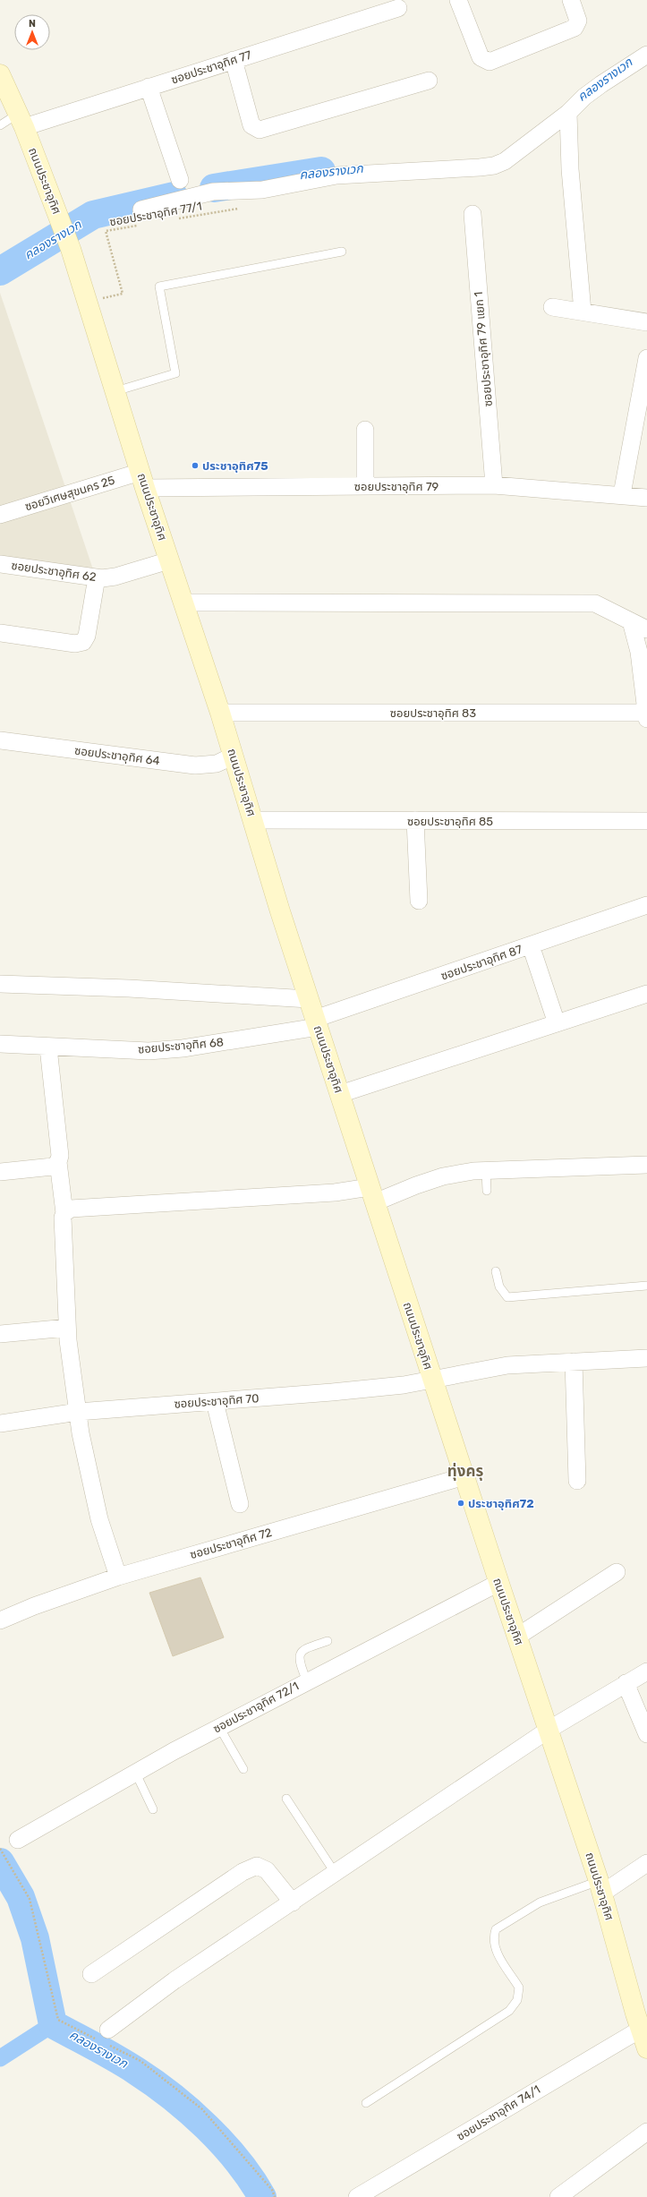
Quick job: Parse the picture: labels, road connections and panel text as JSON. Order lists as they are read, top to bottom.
{
  "streets": {
    "main road": ["ถนนประชาอุทิศ"],
    "street": [
      "ซอยประชาอุทิศ 77",
      "ซอยประชาอุทิศ 79 แยก 1",
      "ซอยประชาอุทิศ 79",
      "ซอยวิเศษสุขนคร 25",
      "ซอยประชาอุทิศ 62",
      "ซอยประชาอุทิศ 83",
      "ซอยประชาอุทิศ 64",
      "ซอยประชาอุทิศ 85",
      "ซอยประชาอุทิศ 87",
      "ซอยประชาอุทิศ 68",
      "ซอยประชาอุทิศ 70",
      "ซอยประชาอุทิศ 72",
      "ซอยประชาอุทิศ 72/1",
      "ซอยประชาอุทิศ 74/1"
    ],
    "path": ["ซอยประชาอุทิศ 77/1"]
  },
  "crossings": [
    ["ซอยประชาอุทิศ 77", "ถนนประชาอุทิศ"],
    ["ถนนประชาอุทิศ", "ซอยประชาอุทิศ 77/1"],
    ["ถนนประชาอุทิศ", "ซอยประชาอุทิศ 79"],
    ["ถนนประชาอุทิศ", "ซอยวิเศษสุขนคร 25"],
    ["ถนนประชาอุทิศ", "ซอยประชาอุทิศ 62"],
    ["ถนนประชาอุทิศ", "ซอยประชาอุทิศ 83"],
    ["ถนนประชาอุทิศ", "ซอยประชาอุทิศ 64"],
    ["ถนนประชาอุทิศ", "ซอยประชาอุทิศ 85"],
    ["ถนนประชาอุทิศ", "ซอยประชาอุทิศ 87"],
    ["ถนนประชาอุทิศ", "ซอยประชาอุทิศ 68"],
    ["ถนนประชาอุทิศ", "ซอยประชาอุทิศ 70"],
    ["ถนนประชาอุทิศ", "ซอยประชาอุทิศ 72"],
    ["ถนนประชาอุทิศ", "ซอยประชาอุทิศ 72/1"],
    ["ถนนประชาอุทิศ", "ซอยประชาอุทิศ 74/1"],
    ["ซอยประชาอุทิศ 79 แยก 1", "ซอยประชาอุทิศ 79"],
    ["ซอยประชาอุทิศ 79", "ซอยวิเศษสุขนคร 25"],
    ["ซอยประชาอุทิศ 87", "ซอยประชาอุทิศ 68"]
  ],
  "districts": ["ทุ่งครุ"],
  "water": ["คลองรางเวก"],
  "places": ["ประชาอุทิศ75", "ประชาอุทิศ72"],
  "north": "top"
}
